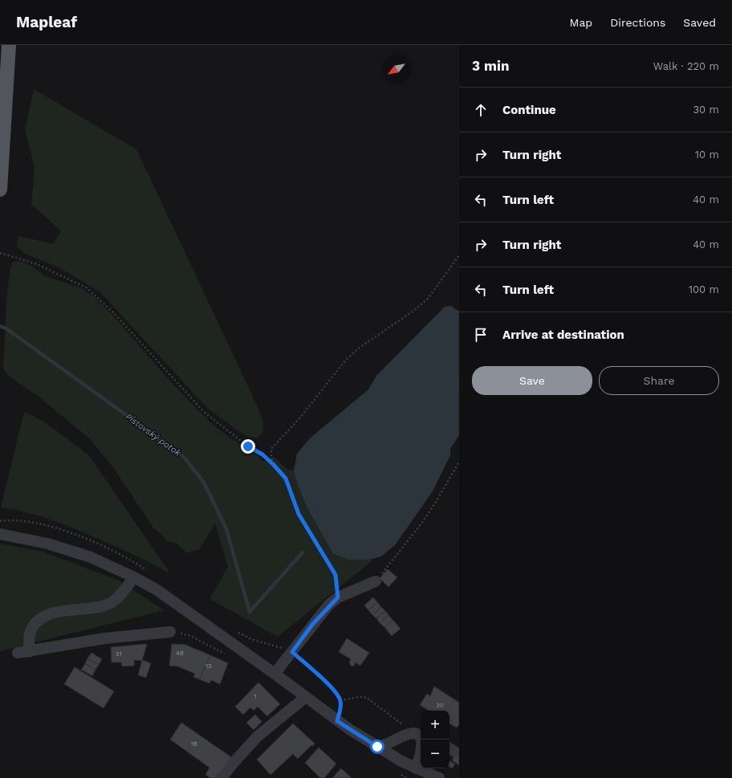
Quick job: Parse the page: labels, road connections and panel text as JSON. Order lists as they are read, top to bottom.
{
  "water": ["Pístovský potok"],
  "house_numbers": [
    "46",
    "21",
    "15",
    "1",
    "20",
    "16"
  ],
  "north": "bottom left",
  "page": {
    "header": "Mapleaf",
    "nav": ["Map", "Directions", "Saved"],
    "heading": ["3 min", "Walk · 220 m"],
    "list": [
      ["Continue", "30 m"],
      ["Turn right", "10 m"],
      ["Turn left", "40 m"],
      ["Turn right", "40 m"],
      ["Turn left", "100 m"],
      "Arrive at destination"
    ],
    "buttons": ["Save", "Share"],
    "map_buttons": ["+", "−"]
  }
}
